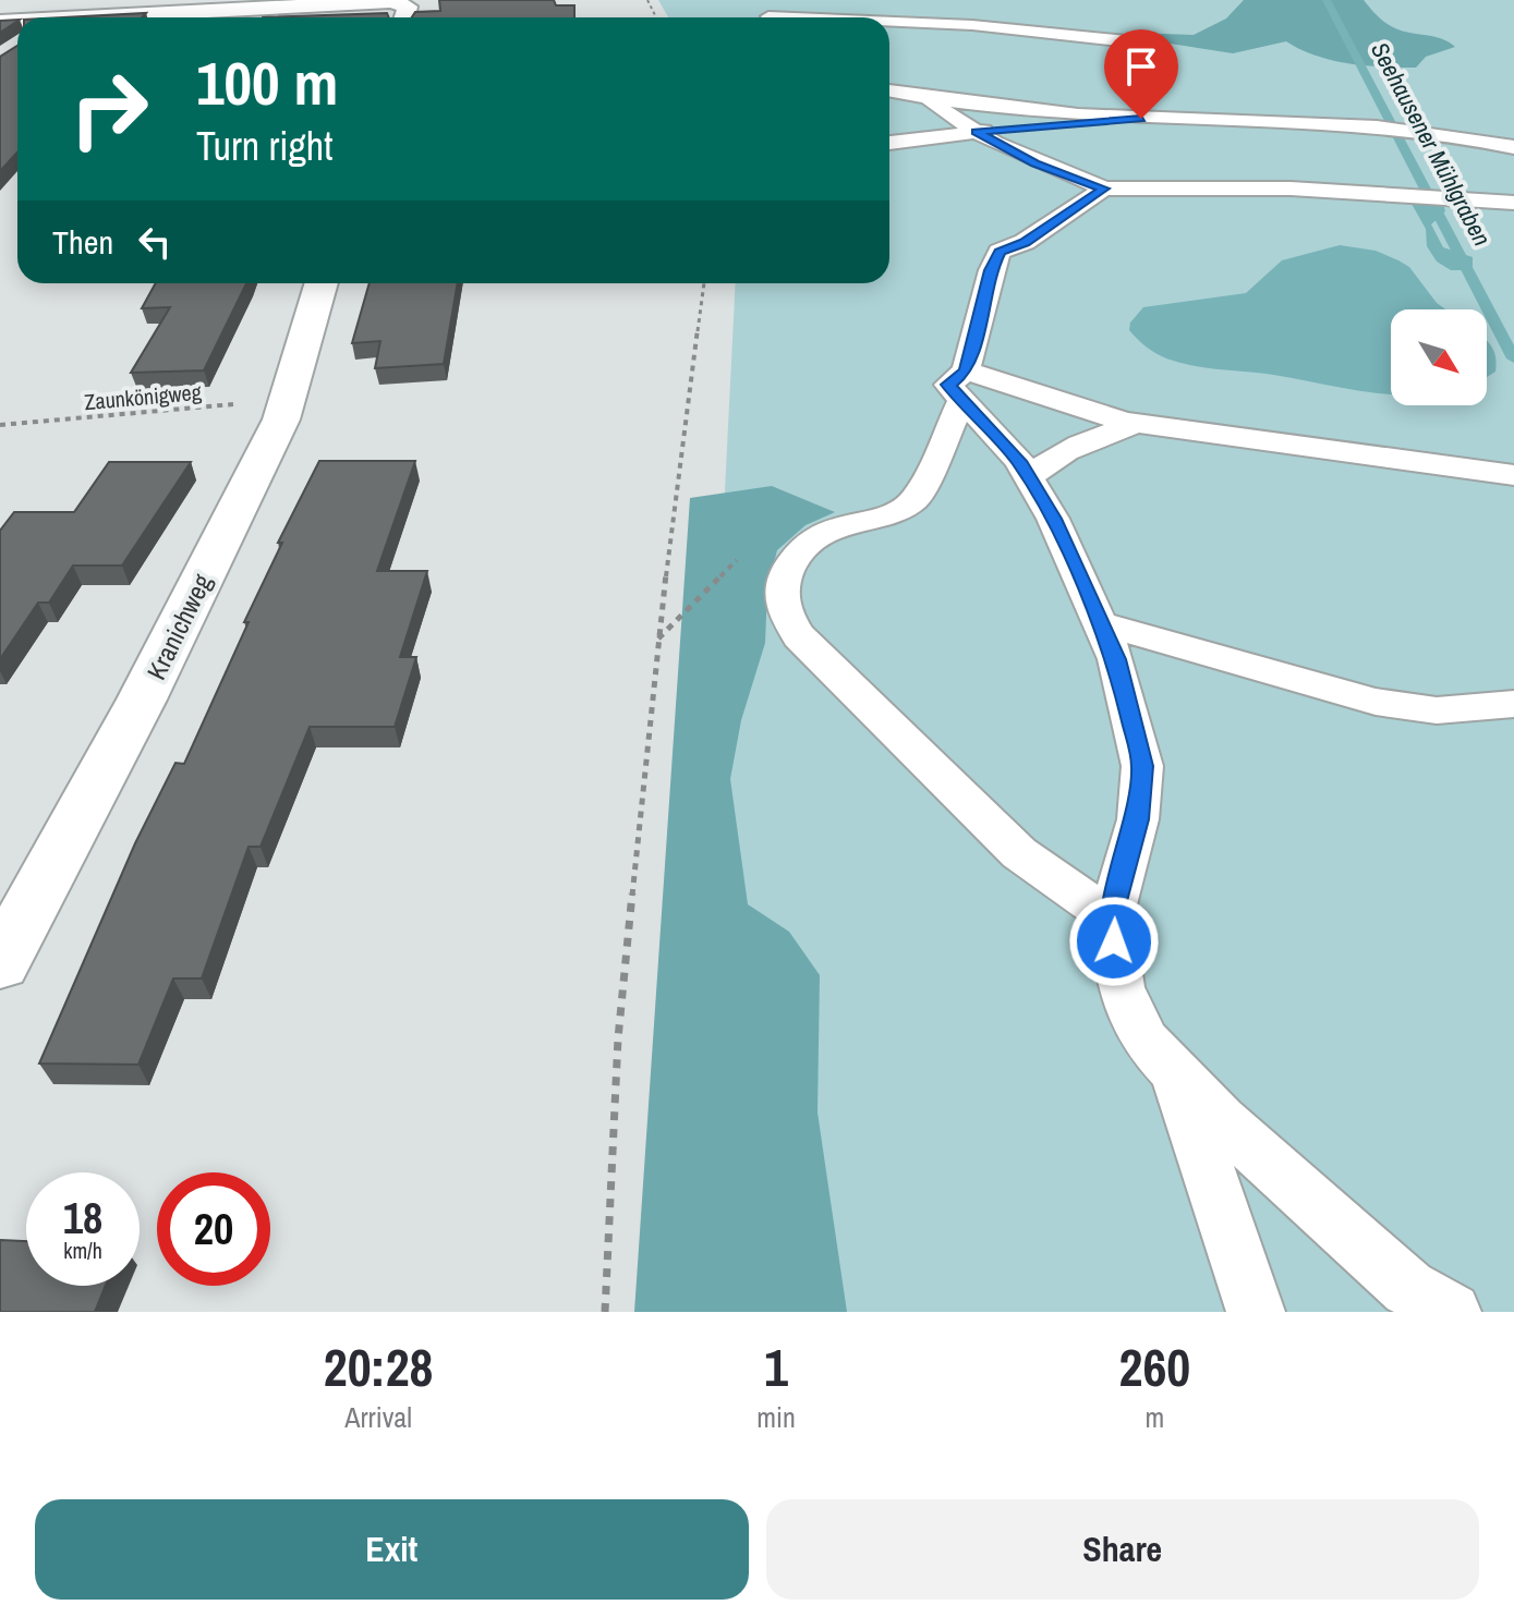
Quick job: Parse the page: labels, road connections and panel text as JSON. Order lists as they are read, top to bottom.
{
  "streets": {
    "street": ["Kranichweg"],
    "path": ["Zaunkönigweg"]
  },
  "crossings": [
    ["Zaunkönigweg", "Kranichweg"]
  ],
  "water": ["Seehausener Mühlgraben"],
  "north": "bottom right",
  "page": {
    "turn": ["100 m", "Turn right"],
    "then": "Then",
    "speed": "18 km/h",
    "limit": "20",
    "eta": [
      "20:28",
      "Arrival",
      "1",
      "min",
      "260",
      "m"
    ],
    "buttons": ["Exit", "Share"]
  }
}
